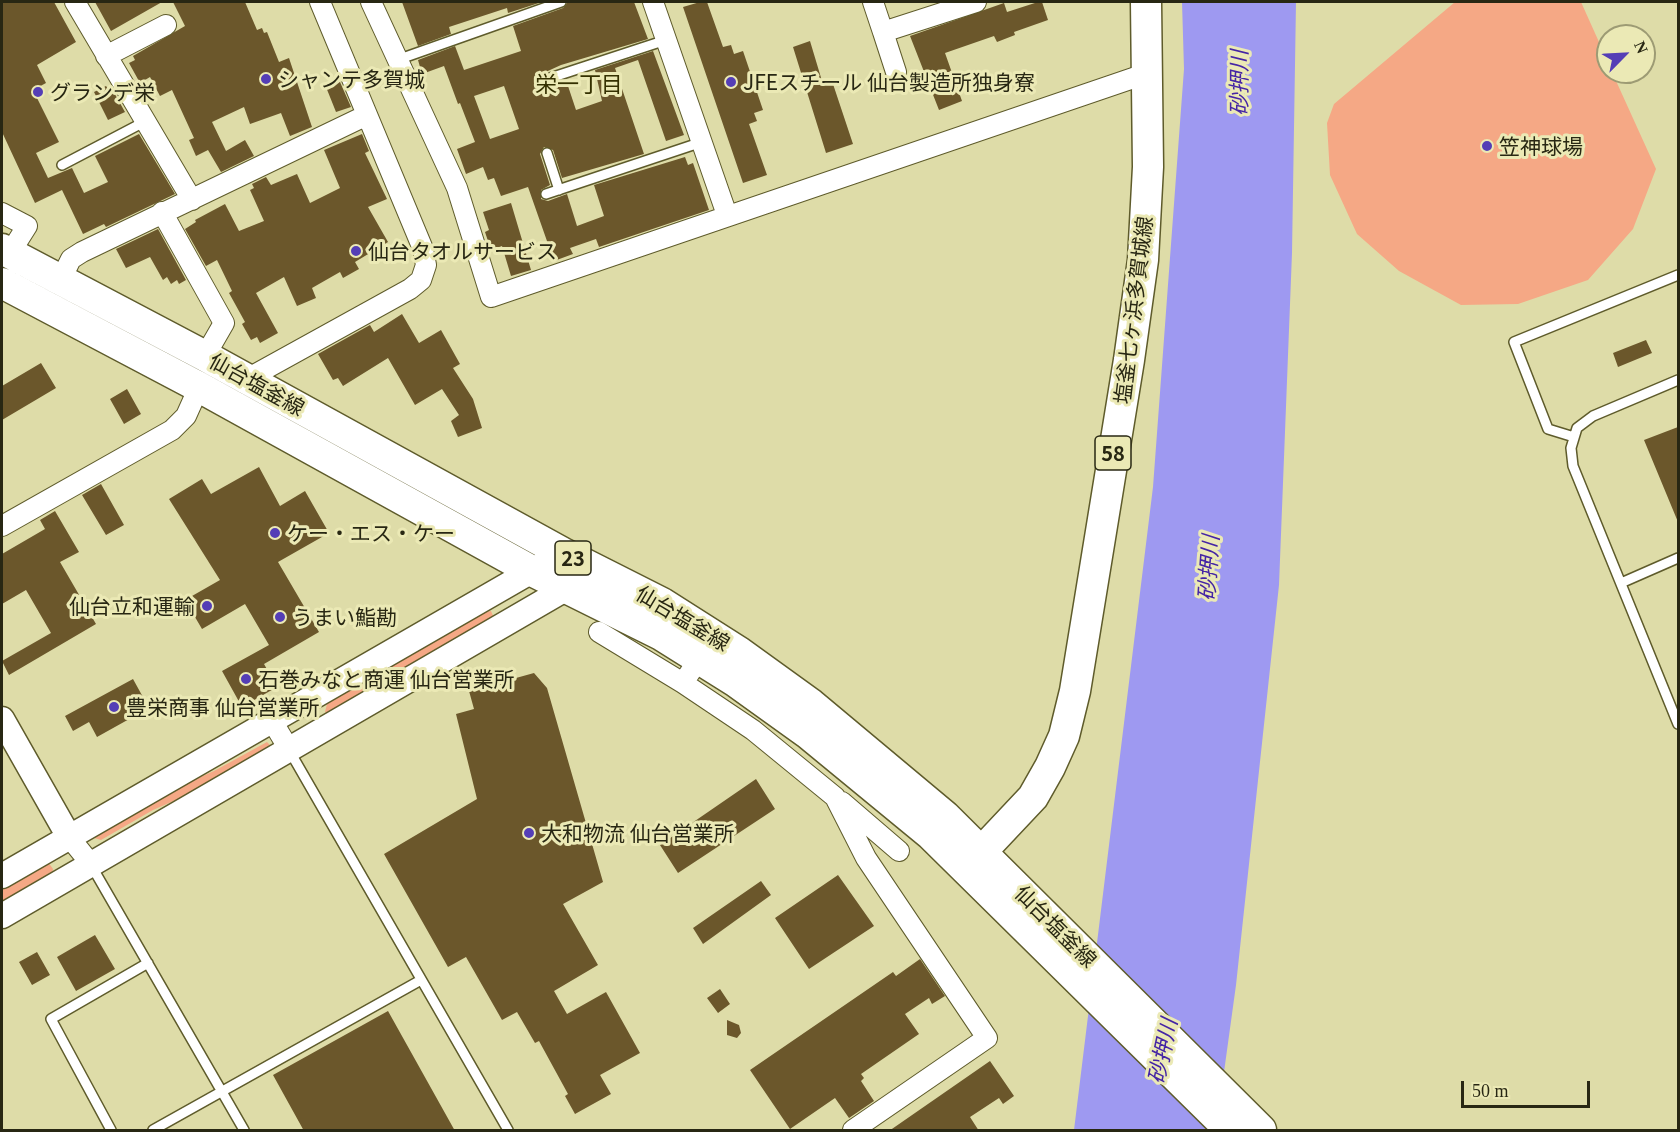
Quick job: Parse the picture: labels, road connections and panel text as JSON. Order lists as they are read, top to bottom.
{
  "streets": {
    "main road": [
      "塩釜七ヶ浜多賀城線",
      "仙台塩釜線",
      "58",
      "23"
    ]
  },
  "crossings": [
    ["塩釜七ヶ浜多賀城線", "仙台塩釜線"]
  ],
  "districts": ["栄一丁目"],
  "water": ["砂押川"],
  "places": [
    "シャンテ多賀城",
    "JFEスチール 仙台製造所独身寮",
    "グランデ栄",
    "笠神球場",
    "仙台タオルサービス",
    "ケー・エス・ケー",
    "仙台立和運輸",
    "うまい鮨勘",
    "石巻みなと商運 仙台営業所",
    "豊栄商事 仙台営業所",
    "大和物流 仙台営業所"
  ],
  "scale_bar": "50 m",
  "north": "top right"
}
